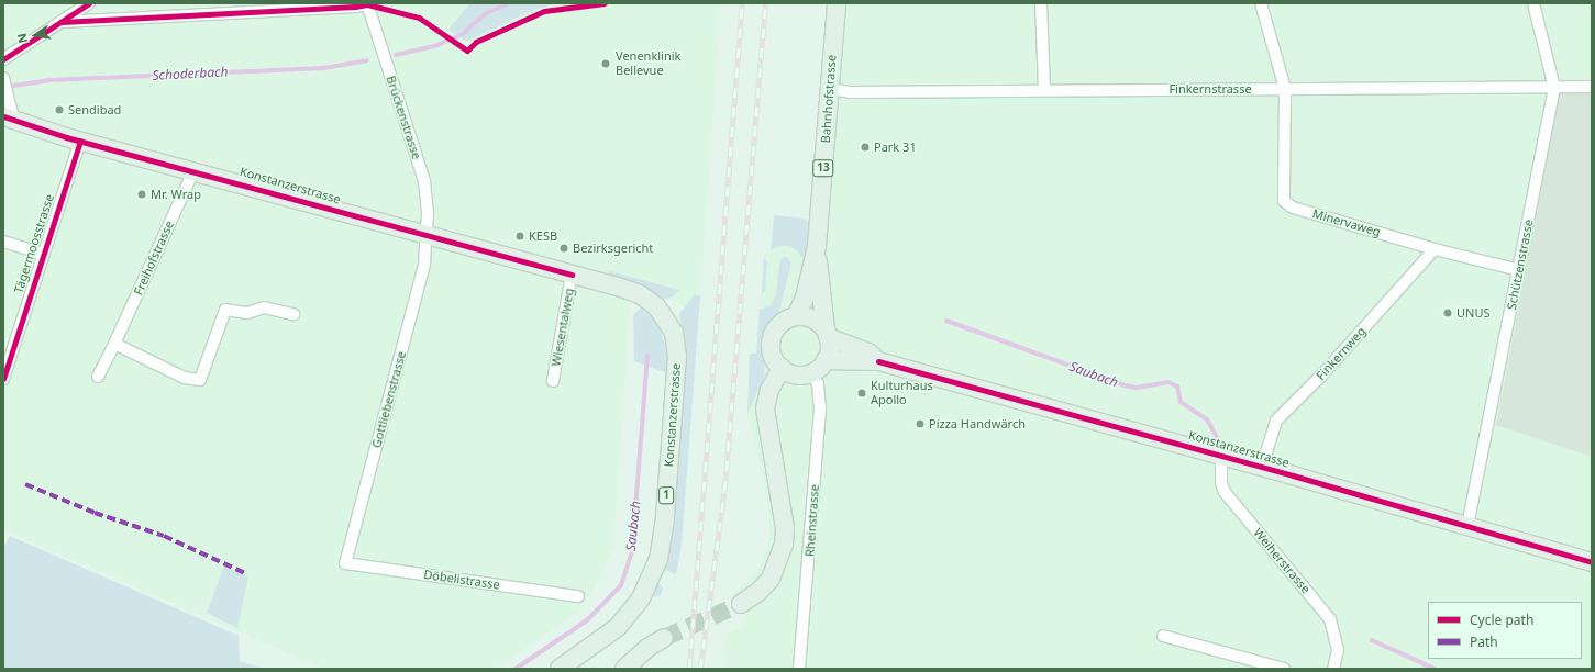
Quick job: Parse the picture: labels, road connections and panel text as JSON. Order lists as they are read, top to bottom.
{
  "streets": {
    "main road": [
      "Bahnhofstrasse",
      "13",
      "Konstanzerstrasse",
      "1"
    ],
    "street": [
      "Finkernstrasse",
      "Brückenstrasse",
      "Minervaweg",
      "Tägermoosstrasse",
      "Freihofstrasse",
      "Schützenstrasse",
      "Wiesentalweg",
      "Finkernweg",
      "Gottliebenstrasse",
      "Rheinstrasse",
      "Weiherstrasse",
      "Döbelistrasse"
    ]
  },
  "crossings": [
    ["Finkernstrasse", "Bahnhofstrasse"],
    ["Finkernstrasse", "Minervaweg"],
    ["Finkernstrasse", "Schützenstrasse"],
    ["Bahnhofstrasse", "Konstanzerstrasse"],
    ["Bahnhofstrasse", "Rheinstrasse"],
    ["Brückenstrasse", "Konstanzerstrasse"],
    ["Brückenstrasse", "Gottliebenstrasse"],
    ["Konstanzerstrasse", "Tägermoosstrasse"],
    ["Konstanzerstrasse", "Freihofstrasse"],
    ["Konstanzerstrasse", "Schützenstrasse"],
    ["Konstanzerstrasse", "Wiesentalweg"],
    ["Konstanzerstrasse", "Finkernweg"],
    ["Konstanzerstrasse", "Gottliebenstrasse"],
    ["Konstanzerstrasse", "Rheinstrasse"],
    ["Konstanzerstrasse", "Weiherstrasse"],
    ["Minervaweg", "Schützenstrasse"],
    ["Minervaweg", "Finkernweg"],
    ["Gottliebenstrasse", "Döbelistrasse"]
  ],
  "water": ["Schoderbach", "Saubach"],
  "places": [
    "Venenklinik Bellevue",
    "Sendibad",
    "Park 31",
    "Mr. Wrap",
    "KESB",
    "Bezirksgericht",
    "UNUS",
    "Kulturhaus Apollo",
    "Pizza Handwärch"
  ],
  "legend": ["Cycle path", "Path"],
  "north": "left"
}
